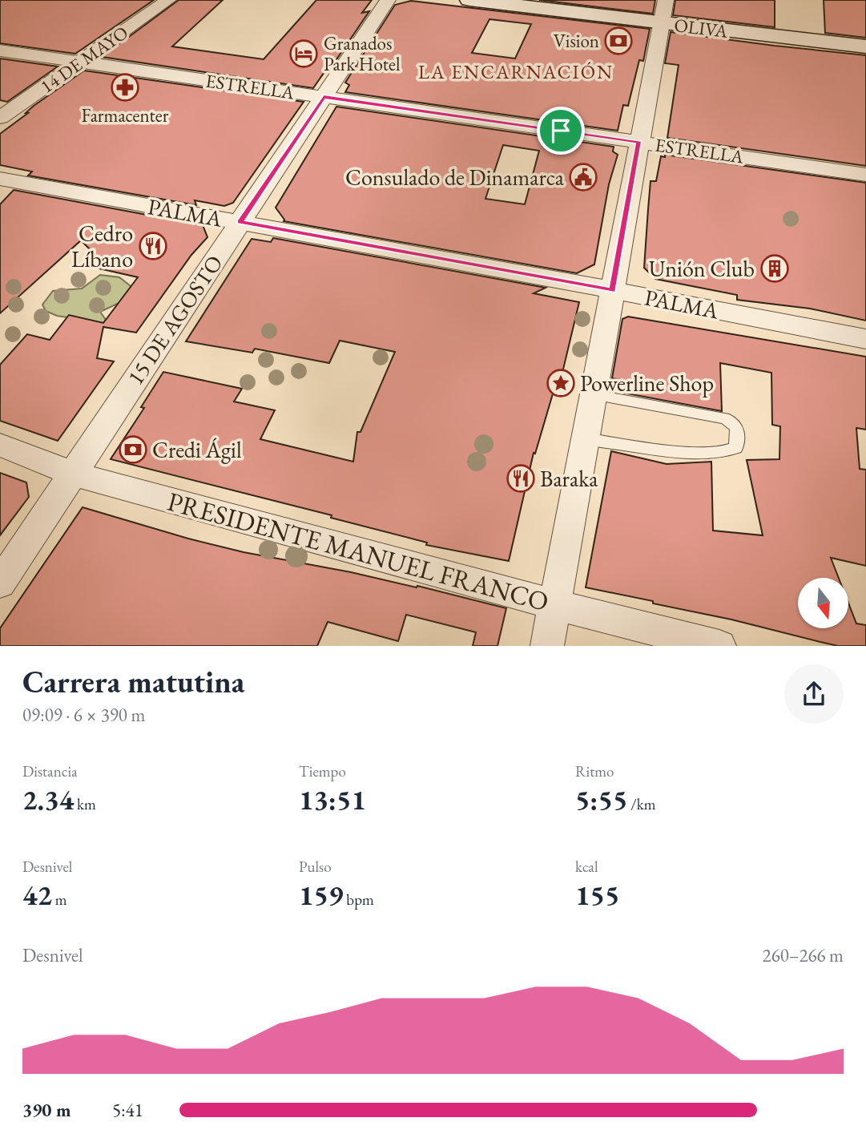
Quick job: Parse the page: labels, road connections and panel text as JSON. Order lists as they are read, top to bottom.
{
  "streets": {
    "street": [
      "OLIVA",
      "14 DE MAYO",
      "ESTRELLA",
      "PALMA",
      "15 DE AGOSTO",
      "PRESIDENTE MANUEL FRANCO"
    ]
  },
  "crossings": [
    ["14 DE MAYO", "ESTRELLA"],
    ["ESTRELLA", "15 DE AGOSTO"],
    ["PALMA", "15 DE AGOSTO"],
    ["15 DE AGOSTO", "PRESIDENTE MANUEL FRANCO"]
  ],
  "districts": ["LA ENCARNACIÓN"],
  "places": {
    "bank": ["Vision", "Credi Ágil"],
    "hotel": ["Granados Park Hotel"],
    "pharmacy": ["Farmacenter"],
    "public building": ["Consulado de Dinamarca"],
    "restaurant": ["Cedro Líbano", "Baraka"],
    "building": ["Unión Club"],
    "place": ["Powerline Shop"]
  },
  "north": "bottom",
  "page": {
    "heading": ["Carrera matutina", "09:09 · 6 × 390 m"],
    "stats": [
      ["Distancia", "2.34 km"],
      ["Tiempo", "13:51"],
      ["Ritmo", "5:55 /km"],
      ["Desnivel", "42 m"],
      ["Pulso", "159 bpm"],
      ["kcal", "155"]
    ],
    "chart": ["Desnivel", "260–266 m"],
    "list": [
      {
        "name": "390 m",
        "note": "5:41"
      }
    ]
  }
}
